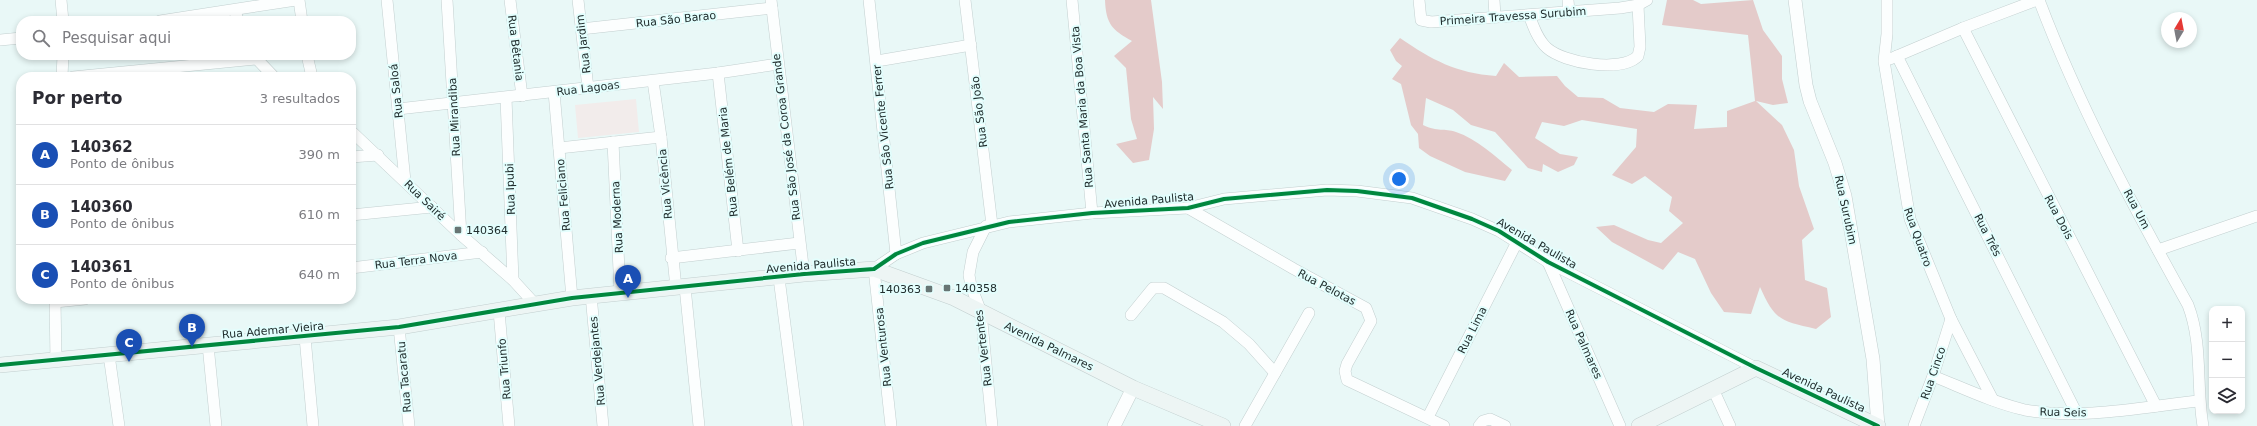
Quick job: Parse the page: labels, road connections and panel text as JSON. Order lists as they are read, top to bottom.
{
  "streets": {
    "main road": ["Avenida Paulista", "Rua Ademar Vieira", "Avenida Palmares"],
    "street": [
      "Primeira Travessa Surubim",
      "Rua São Barao",
      "Rua Jardim",
      "Rua Bêtania",
      "Rua Lagoas",
      "Rua Saloá",
      "Rua Santa Maria da Boa Vista",
      "Rua São João",
      "Rua Mirandiba",
      "Rua Sâo Vicente Ferrer",
      "Rua São José da Coroa Grande",
      "Rua Belém de Maria",
      "Rua Vicência",
      "Rua Ipubi",
      "Rua Feliciano",
      "Rua Sairé",
      "Rua Um",
      "Rua Surubim",
      "Rua Moderna",
      "Rua Dois",
      "Rua Três",
      "Rua Quatro",
      "Rua Terra Nova",
      "Rua Pelotas",
      "Rua Lima",
      "Rua Palmares",
      "Rua Venturosa",
      "Rua Vertentes",
      "Rua Verdejantes",
      "Rua Triunfo",
      "Rua Cinco",
      "Rua Tacaratu",
      "Rua Seis"
    ]
  },
  "crossings": [
    ["Rua São Barao", "Rua Jardim"],
    ["Rua São Barao", "Rua São José da Coroa Grande"],
    ["Rua Jardim", "Rua Lagoas"],
    ["Rua Bêtania", "Rua Lagoas"],
    ["Rua Lagoas", "Rua Saloá"],
    ["Rua Lagoas", "Rua Mirandiba"],
    ["Rua Lagoas", "Rua São José da Coroa Grande"],
    ["Rua Lagoas", "Rua Belém de Maria"],
    ["Rua Lagoas", "Rua Vicência"],
    ["Rua Lagoas", "Rua Ipubi"],
    ["Rua Lagoas", "Rua Feliciano"],
    ["Rua Saloá", "Rua Sairé"],
    ["Rua Santa Maria da Boa Vista", "Avenida Paulista"],
    ["Rua São João", "Avenida Paulista"],
    ["Rua São João", "Rua Vertentes"],
    ["Rua Mirandiba", "Rua Sairé"],
    ["Rua Sâo Vicente Ferrer", "Avenida Paulista"],
    ["Rua São José da Coroa Grande", "Avenida Paulista"],
    ["Rua Vicência", "Avenida Paulista"],
    ["Rua Ipubi", "Rua Sairé"],
    ["Rua Feliciano", "Avenida Paulista"],
    ["Rua Sairé", "Avenida Paulista"],
    ["Rua Sairé", "Rua Terra Nova"],
    ["Avenida Paulista", "Rua Surubim"],
    ["Avenida Paulista", "Rua Moderna"],
    ["Avenida Paulista", "Rua Pelotas"],
    ["Avenida Paulista", "Rua Ademar Vieira"],
    ["Avenida Paulista", "Rua Lima"],
    ["Avenida Paulista", "Rua Palmares"],
    ["Avenida Paulista", "Avenida Palmares"],
    ["Avenida Paulista", "Rua Venturosa"],
    ["Avenida Paulista", "Rua Vertentes"],
    ["Avenida Paulista", "Rua Verdejantes"],
    ["Avenida Paulista", "Rua Triunfo"],
    ["Rua Um", "Rua Seis"],
    ["Rua Dois", "Rua Seis"],
    ["Rua Três", "Rua Seis"],
    ["Rua Quatro", "Rua Cinco"],
    ["Rua Quatro", "Rua Seis"],
    ["Rua Pelotas", "Rua Lima"],
    ["Rua Ademar Vieira", "Rua Triunfo"],
    ["Rua Ademar Vieira", "Rua Tacaratu"],
    ["Avenida Palmares", "Rua Venturosa"],
    ["Avenida Palmares", "Rua Vertentes"],
    ["Rua Cinco", "Rua Seis"]
  ],
  "places": {
    "transit": ["140364", "140358", "140363"]
  },
  "north": "top",
  "page": {
    "search": "Pesquisar aqui",
    "heading": ["Por perto", "3 resultados"],
    "list": [
      {
        "mark": "A",
        "name": "140362",
        "note": "Ponto de ônibus",
        "value": "390 m"
      },
      {
        "mark": "B",
        "name": "140360",
        "note": "Ponto de ônibus",
        "value": "610 m"
      },
      {
        "mark": "C",
        "name": "140361",
        "note": "Ponto de ônibus",
        "value": "640 m"
      }
    ],
    "pins": ["A", "B", "C"],
    "map_buttons": ["+", "−"]
  }
}
